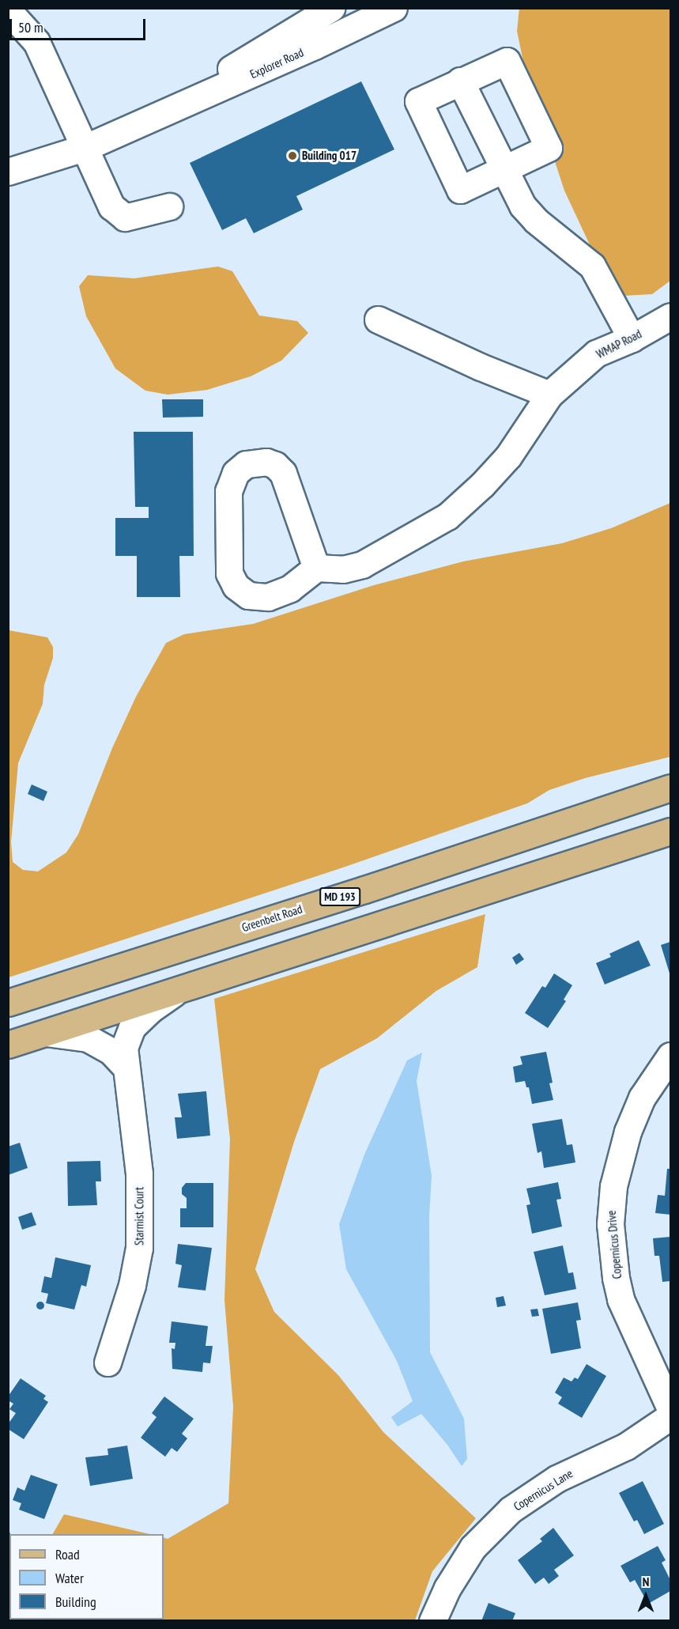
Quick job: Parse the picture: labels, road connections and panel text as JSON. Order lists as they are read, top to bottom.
{
  "streets": {
    "main road": ["MD 193", "Greenbelt Road"],
    "street": [
      "Explorer Road",
      "WMAP Road",
      "Starmist Court",
      "Copernicus Drive",
      "Copernicus Lane"
    ]
  },
  "places": ["Building 017"],
  "legend": ["Road", "Water", "Building"],
  "scale_bar": "50 m",
  "north": "top"
}
